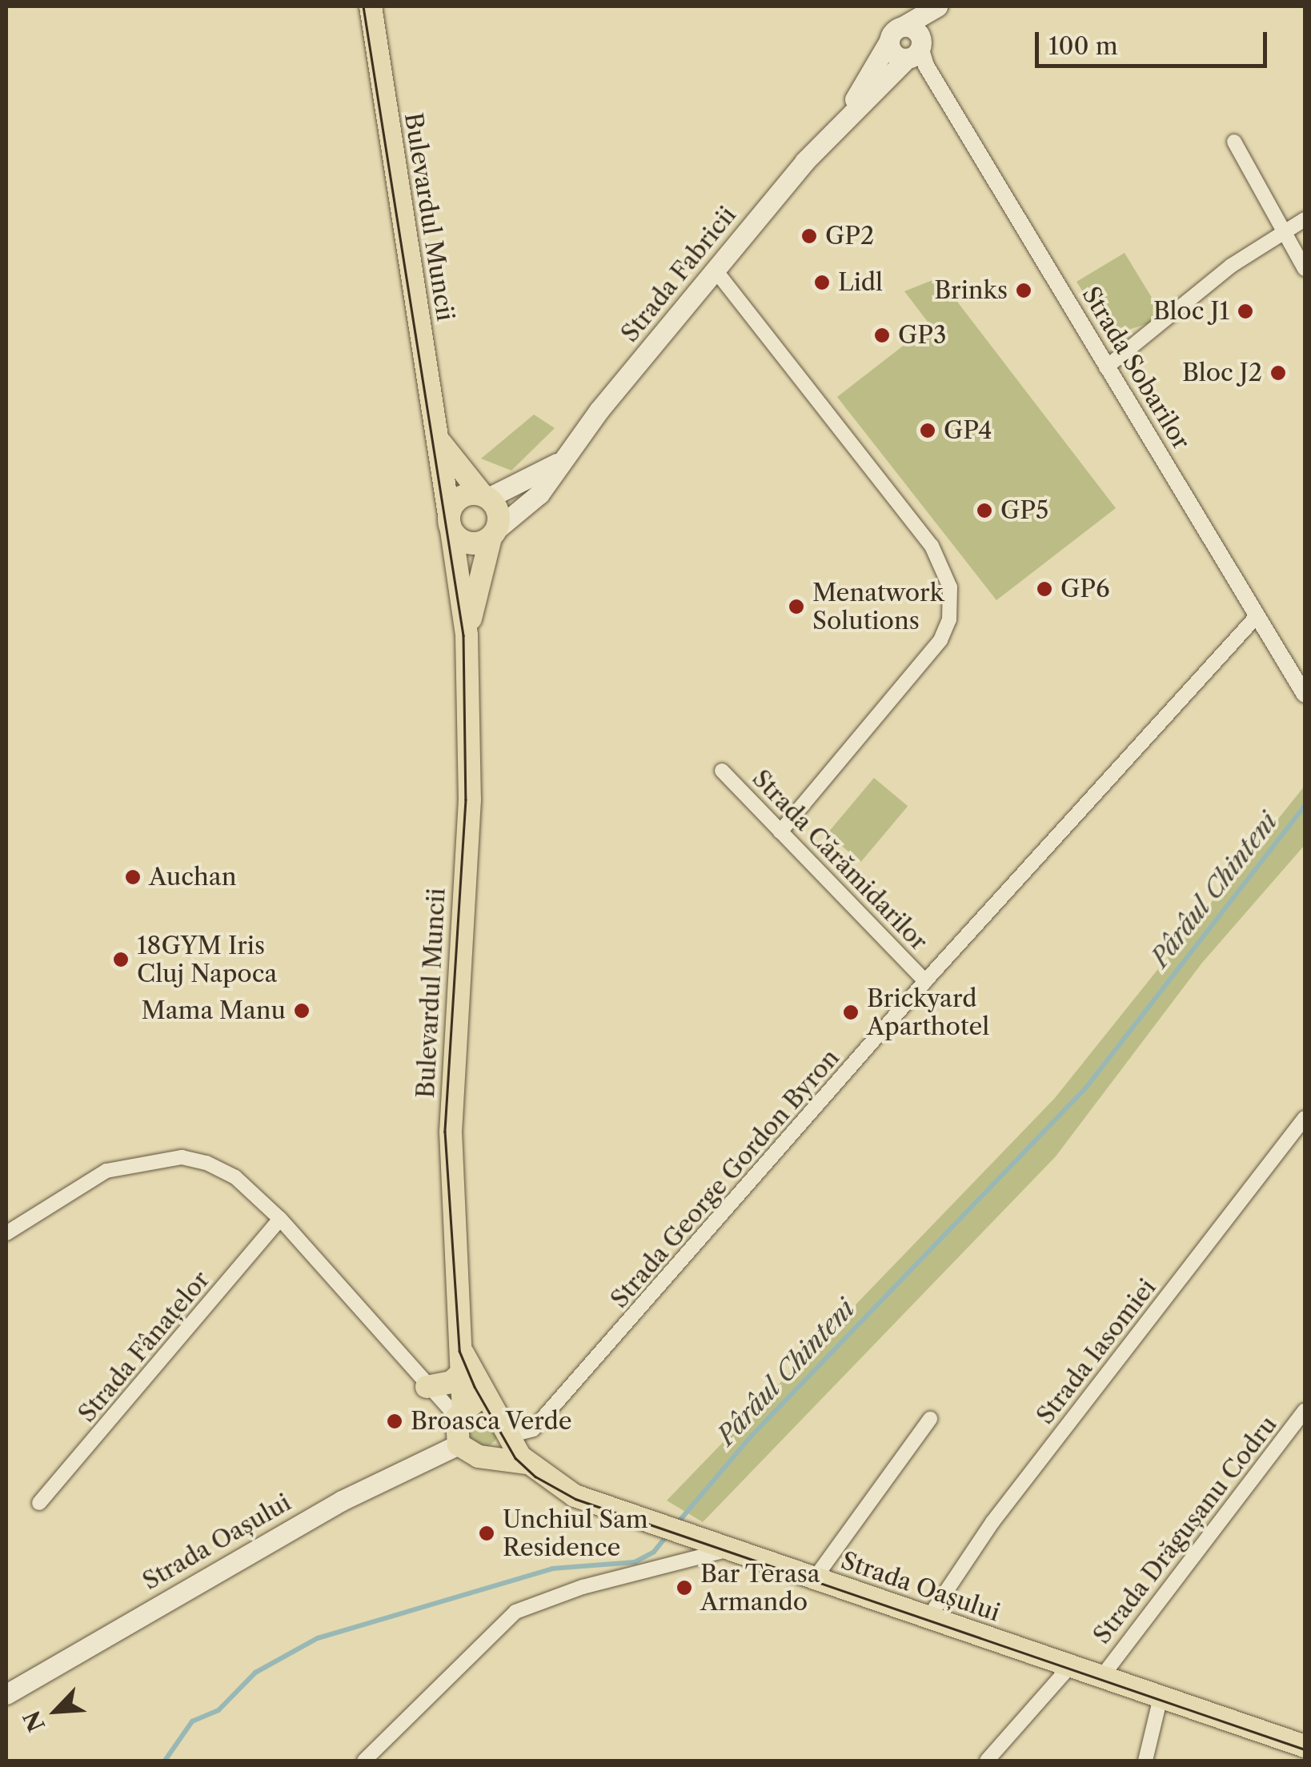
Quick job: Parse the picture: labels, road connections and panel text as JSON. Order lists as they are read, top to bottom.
{
  "streets": {
    "main road": ["Bulevardul Muncii", "Strada Fabricii", "Strada Oașului"],
    "street": [
      "Strada Sobarilor",
      "Strada Cărămidarilor",
      "Strada George Gordon Byron",
      "Strada Fânațelor",
      "Strada Iasomiei",
      "Strada Drăgușanu Codru"
    ]
  },
  "crossings": [
    ["Bulevardul Muncii", "Strada Fabricii"],
    ["Bulevardul Muncii", "Strada George Gordon Byron"],
    ["Bulevardul Muncii", "Strada Oașului"],
    ["Strada Fabricii", "Strada Sobarilor"],
    ["Strada Sobarilor", "Strada George Gordon Byron"],
    ["Strada Cărămidarilor", "Strada George Gordon Byron"],
    ["Strada George Gordon Byron", "Strada Oașului"],
    ["Strada Iasomiei", "Strada Oașului"],
    ["Strada Drăgușanu Codru", "Strada Oașului"]
  ],
  "water": ["Pârâul Chinteni"],
  "places": [
    "GP2",
    "Lidl",
    "Brinks",
    "Bloc J1",
    "GP3",
    "Bloc J2",
    "GP4",
    "GP5",
    "GP6",
    "Menatwork Solutions",
    "Auchan",
    "18GYM Iris Cluj Napoca",
    "Mama Manu",
    "Brickyard Aparthotel",
    "Broasca Verde",
    "Unchiul Sam Residence",
    "Bar Terasa Armando"
  ],
  "scale_bar": "100 m",
  "north": "bottom left"
}
